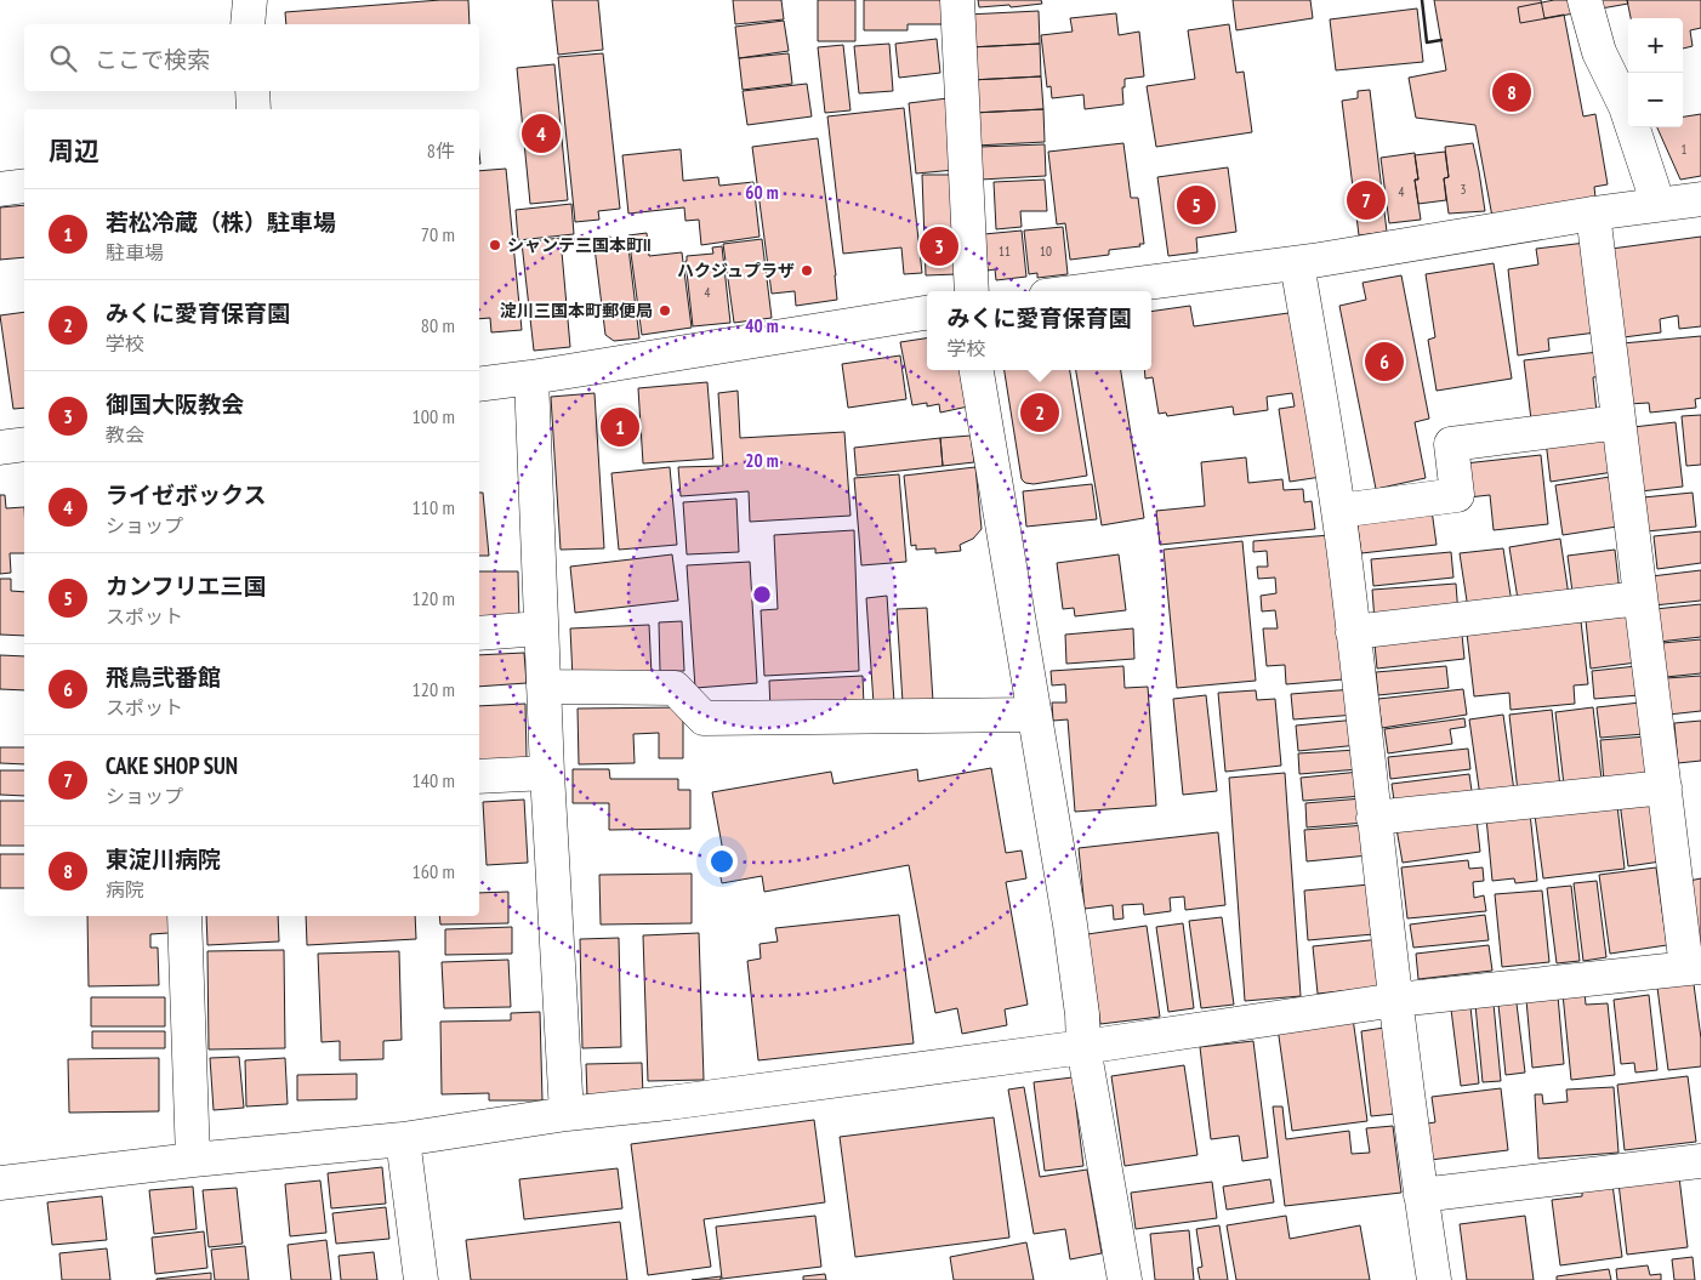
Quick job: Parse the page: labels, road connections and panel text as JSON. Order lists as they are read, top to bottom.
{
  "places": ["シャンテ三国本町II", "ハクジュプラザ", "淀川三国本町郵便局"],
  "house_numbers": [
    "1",
    "3",
    "4",
    "11",
    "10",
    "4"
  ],
  "page": {
    "map_buttons": ["+", "−"],
    "search": "ここで検索",
    "pins": [
      "8",
      "4",
      "7",
      "5",
      "3",
      "6",
      "2",
      "1"
    ],
    "heading": ["周辺", "8件"],
    "list": [
      {
        "mark": "1",
        "name": "若松冷蔵（株）駐車場",
        "note": "駐車場",
        "value": "70 m"
      },
      {
        "mark": "2",
        "name": "みくに愛育保育園",
        "note": "学校",
        "value": "80 m"
      },
      {
        "mark": "3",
        "name": "御国大阪教会",
        "note": "教会",
        "value": "100 m"
      },
      {
        "mark": "4",
        "name": "ライゼボックス",
        "note": "ショップ",
        "value": "110 m"
      },
      {
        "mark": "5",
        "name": "カンフリエ三国",
        "note": "スポット",
        "value": "120 m"
      },
      {
        "mark": "6",
        "name": "飛鳥弐番館",
        "note": "スポット",
        "value": "120 m"
      },
      {
        "mark": "7",
        "name": "CAKE SHOP SUN",
        "note": "ショップ",
        "value": "140 m"
      },
      {
        "mark": "8",
        "name": "東淀川病院",
        "note": "病院",
        "value": "160 m"
      }
    ],
    "popup": ["みくに愛育保育園", "学校"]
  },
  "rings": ["60 m", "40 m", "20 m"]
}
